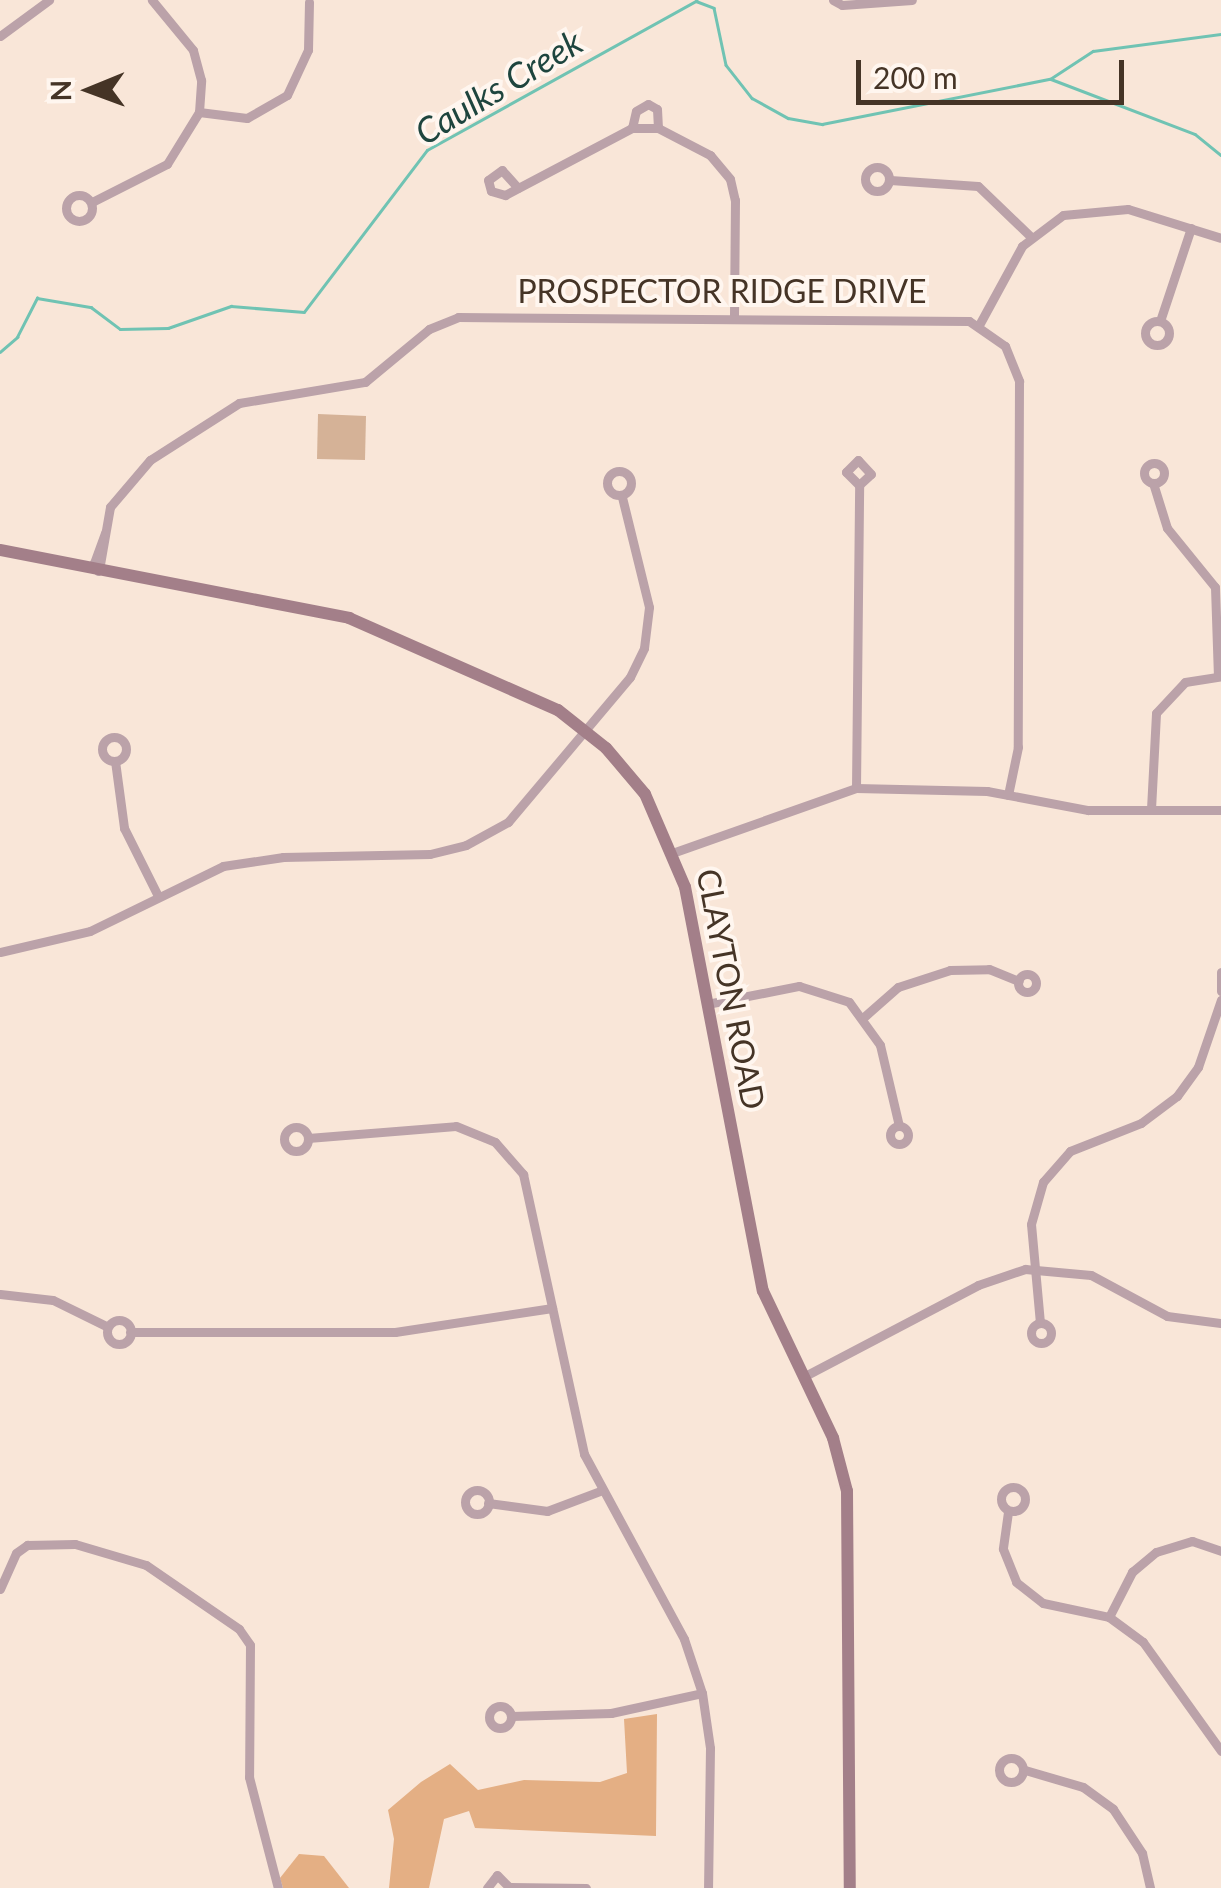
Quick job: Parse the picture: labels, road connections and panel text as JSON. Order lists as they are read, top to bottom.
{
  "streets": {
    "main road": ["CLAYTON ROAD"],
    "street": ["PROSPECTOR RIDGE DRIVE"]
  },
  "crossings": [
    ["PROSPECTOR RIDGE DRIVE", "CLAYTON ROAD"]
  ],
  "water": ["Caulks Creek"],
  "scale_bar": "200 m",
  "north": "left"
}
